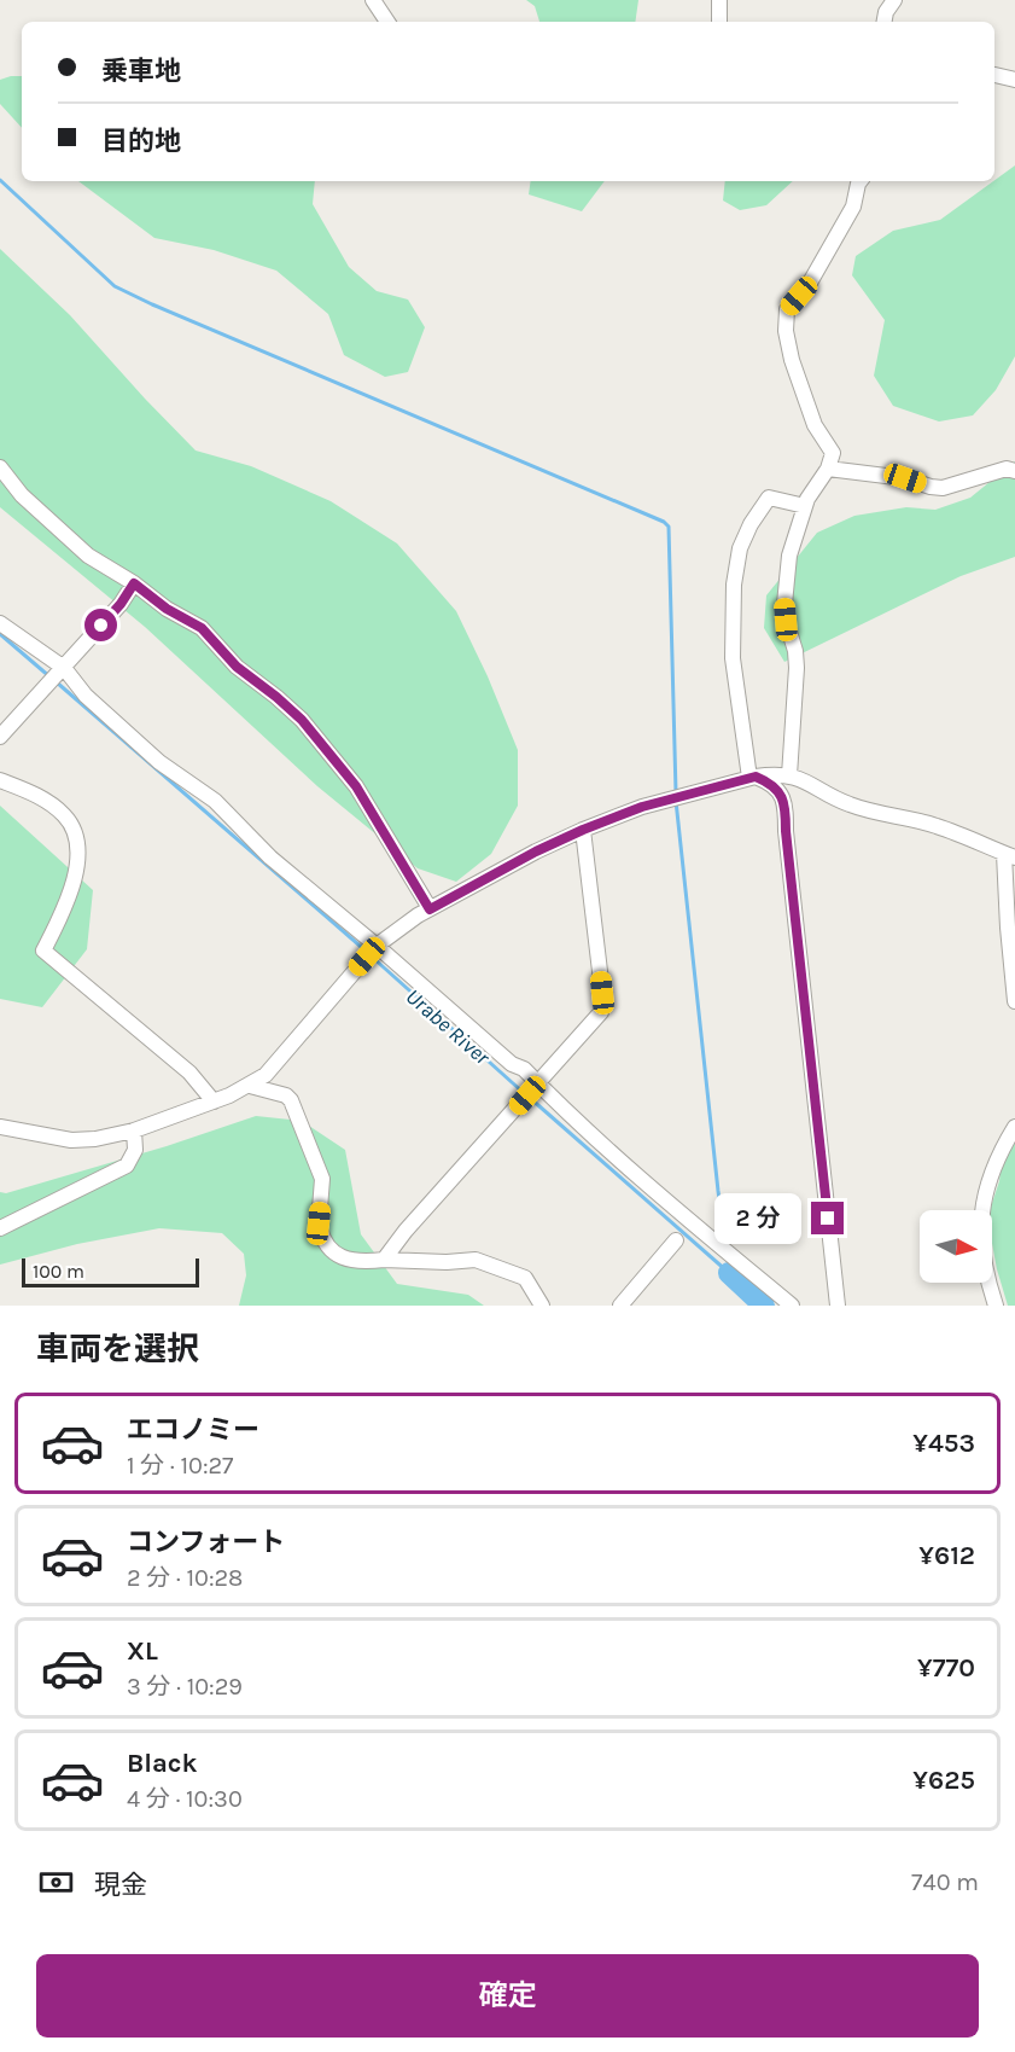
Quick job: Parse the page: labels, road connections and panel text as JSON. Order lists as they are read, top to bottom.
{
  "water": ["Urabe River"],
  "scale_bar": "100 m",
  "north": "right",
  "page": {
    "banner": ["乗車地", "目的地"],
    "bubble": "2 分",
    "scale": "100 m",
    "heading": "車両を選択",
    "list": [
      {
        "name": "エコノミー",
        "note": "1 分 · 10:27",
        "value": "¥453"
      },
      {
        "name": "コンフォート",
        "note": "2 分 · 10:28",
        "value": "¥612"
      },
      {
        "name": "XL",
        "note": "3 分 · 10:29",
        "value": "¥770"
      },
      {
        "name": "Black",
        "note": "4 分 · 10:30",
        "value": "¥625"
      }
    ],
    "pay": ["現金", "740 m"],
    "buttons": "確定"
  }
}
